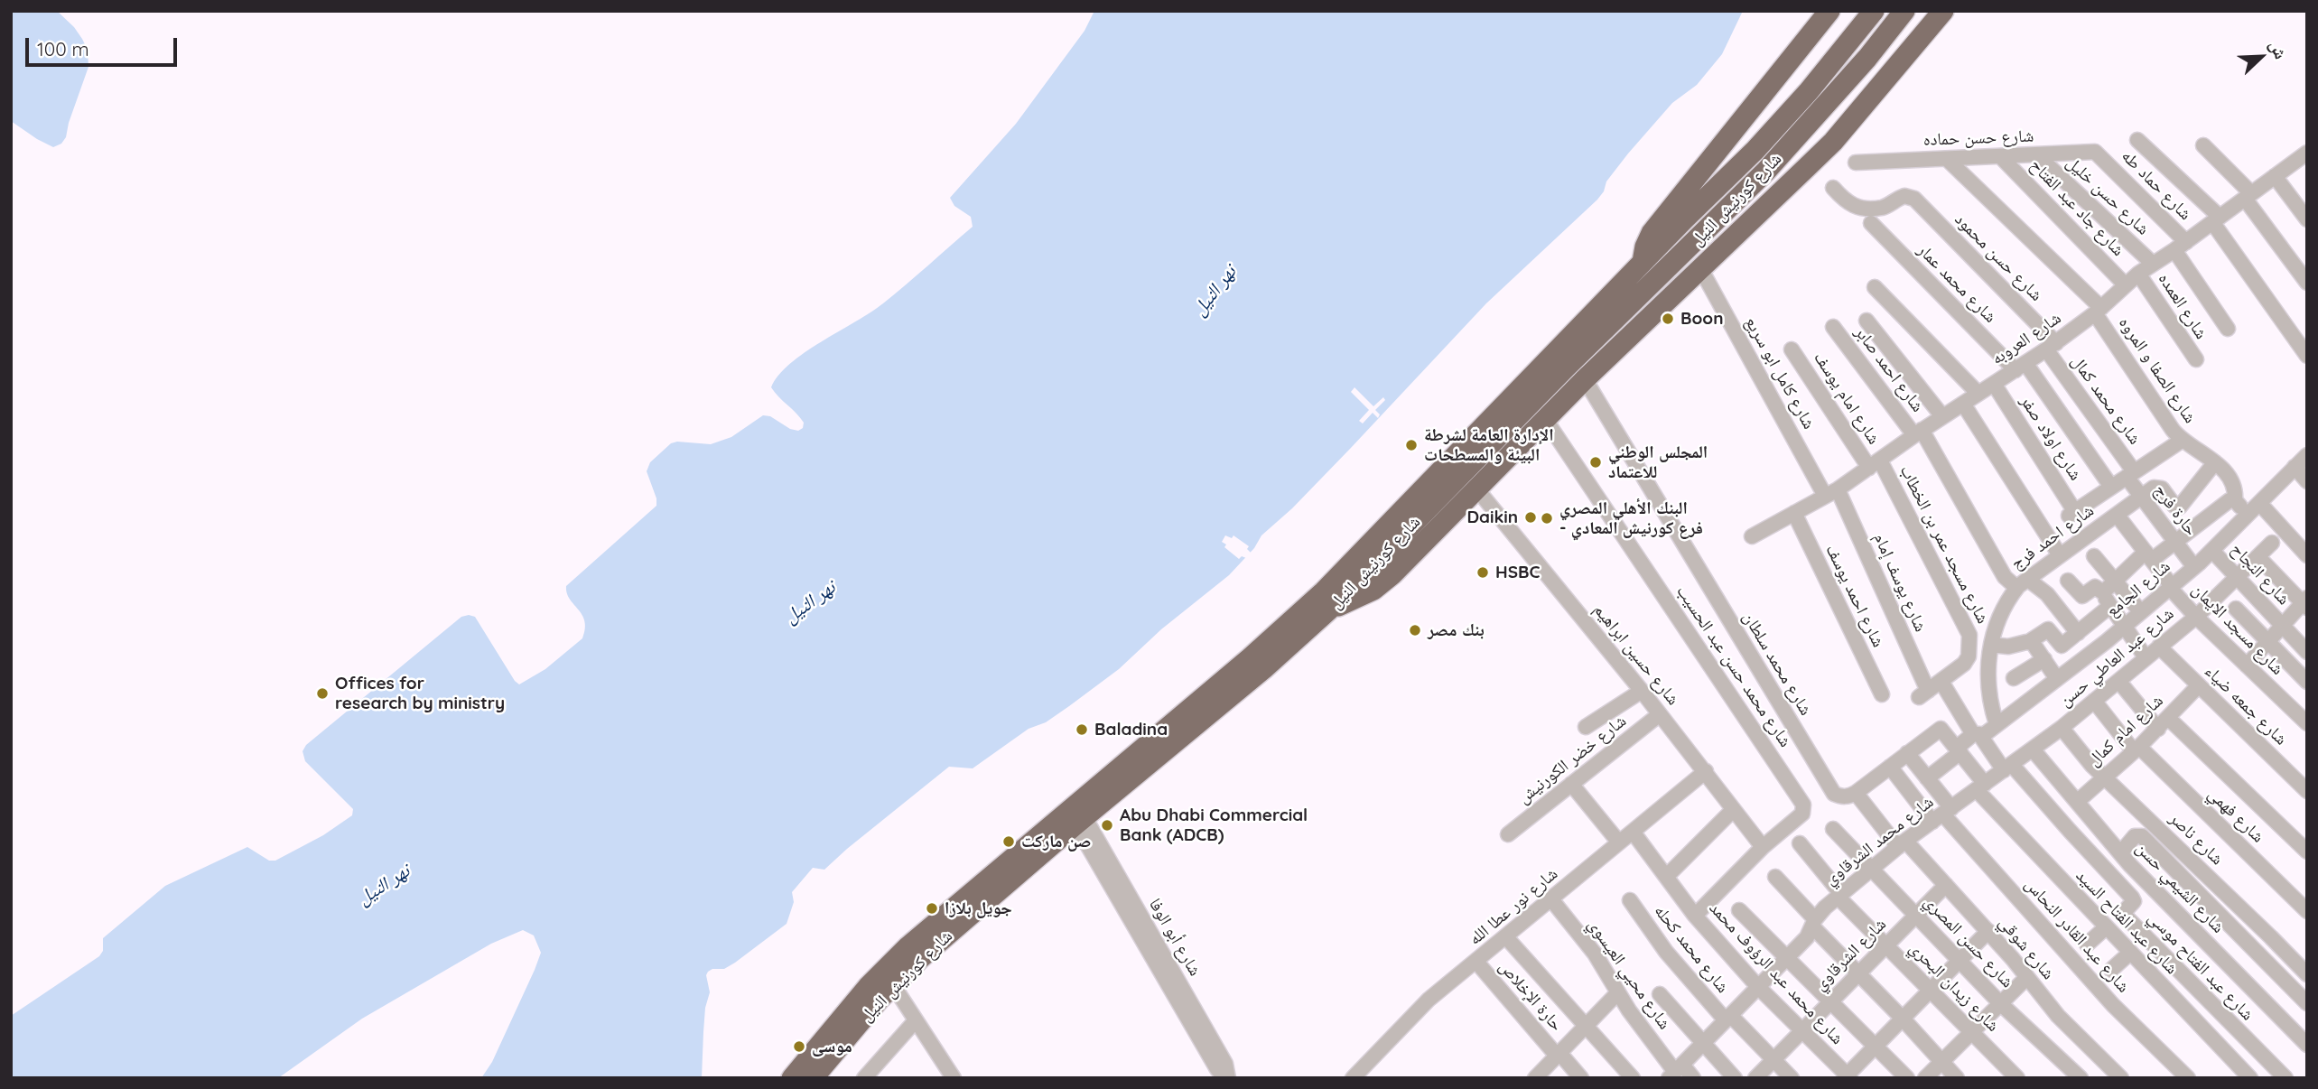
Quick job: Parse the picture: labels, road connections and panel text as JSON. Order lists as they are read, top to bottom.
{
  "streets": {
    "highway": ["شارع كورنيش النيل"],
    "street": [
      "شارع حسن حماده",
      "شارع حماد طه",
      "شارع حسن خليل",
      "شارع جاد عبد الفتاح",
      "شارع حسن محمود",
      "شارع محمد عمار",
      "شارع العمده",
      "شارع العروبه",
      "شارع احمد صابر",
      "شارع الصفا و المروه",
      "شارع كامل ابو سريع",
      "شارع امام يوسف",
      "شارع محمد كمال",
      "شارع اولاد صفر",
      "حارة فرج",
      "شارع احمد فرج",
      "شارع مسجد عمر بن الخطاب",
      "شارع النجاح",
      "شارع يوسف إمام",
      "شارع الجامع",
      "شارع احمد يوسف",
      "شارع مسجد الايمان",
      "شارع حسين ابراهيم",
      "شارع عبد العاطي حسن",
      "شارع محمد سلطان",
      "شارع محمد حسن عبد الحسيب",
      "شارع جمعه ضياء",
      "شارع امام كمال",
      "شارع خضر الكورنيش",
      "شارع فهمي",
      "شارع ناصر",
      "شارع محمد الشرقاوي",
      "شارع الشيمي حسن",
      "شارع نور عطا الله",
      "شارع عبد الفتاح السيد",
      "شارع عبد القادر النحاس",
      "شارع أبو الوفا",
      "شارع حسن المصري",
      "شارع شوقي",
      "شارع محمد كحله",
      "شارع الشرقاوي",
      "شارع عبد الفتاح موسي",
      "شارع محمد عبد الرؤوف محمد",
      "شارع محيي العيسوي",
      "شارع زيدان البحري",
      "حارة الإخلاص"
    ]
  },
  "crossings": [
    ["شارع حسن حماده", "شارع حماد طه"],
    ["شارع حسن حماده", "شارع حسن خليل"],
    ["شارع حسن حماده", "شارع جاد عبد الفتاح"],
    ["شارع حسن حماده", "شارع الصفا و المروه"],
    ["شارع حماد طه", "شارع العروبه"],
    ["شارع حسن خليل", "شارع العروبه"],
    ["شارع كورنيش النيل", "شارع أبو الوفا"],
    ["شارع جاد عبد الفتاح", "شارع العروبه"],
    ["شارع حسن محمود", "شارع العروبه"],
    ["شارع حسن محمود", "شارع محمد كمال"],
    ["شارع محمد عمار", "شارع العروبه"],
    ["شارع محمد عمار", "شارع اولاد صفر"],
    ["شارع العمده", "شارع العروبه"],
    ["شارع العروبه", "شارع احمد صابر"],
    ["شارع العروبه", "شارع الصفا و المروه"],
    ["شارع العروبه", "شارع كامل ابو سريع"],
    ["شارع العروبه", "شارع امام يوسف"],
    ["شارع العروبه", "شارع محمد كمال"],
    ["شارع العروبه", "شارع اولاد صفر"],
    ["شارع العروبه", "شارع مسجد عمر بن الخطاب"],
    ["شارع العروبه", "شارع يوسف إمام"],
    ["شارع العروبه", "شارع احمد يوسف"],
    ["شارع احمد صابر", "شارع احمد فرج"],
    ["شارع الصفا و المروه", "شارع الجامع"],
    ["شارع كامل ابو سريع", "شارع يوسف إمام"],
    ["شارع امام يوسف", "شارع مسجد عمر بن الخطاب"],
    ["شارع محمد كمال", "حارة فرج"],
    ["حارة فرج", "شارع احمد فرج"],
    ["حارة فرج", "شارع الجامع"],
    ["شارع احمد فرج", "شارع الجامع"],
    ["شارع احمد فرج", "شارع مسجد الايمان"],
    ["شارع مسجد عمر بن الخطاب", "شارع يوسف إمام"],
    ["شارع النجاح", "شارع الجامع"],
    ["شارع النجاح", "شارع عبد العاطي حسن"],
    ["شارع الجامع", "شارع مسجد الايمان"],
    ["شارع مسجد الايمان", "شارع عبد العاطي حسن"],
    ["شارع حسين ابراهيم", "شارع محمد حسن عبد الحسيب"],
    ["شارع حسين ابراهيم", "شارع خضر الكورنيش"],
    ["شارع حسين ابراهيم", "شارع نور عطا الله"],
    ["شارع عبد العاطي حسن", "شارع جمعه ضياء"],
    ["شارع عبد العاطي حسن", "شارع فهمي"],
    ["شارع عبد العاطي حسن", "شارع ناصر"],
    ["شارع عبد العاطي حسن", "شارع محمد الشرقاوي"],
    ["شارع عبد العاطي حسن", "شارع الشيمي حسن"],
    ["شارع محمد سلطان", "شارع شوقي"],
    ["شارع محمد حسن عبد الحسيب", "شارع محمد عبد الرؤوف محمد"],
    ["شارع جمعه ضياء", "شارع امام كمال"],
    ["شارع امام كمال", "شارع فهمي"],
    ["شارع امام كمال", "شارع ناصر"],
    ["شارع امام كمال", "شارع الشيمي حسن"],
    ["شارع محمد الشرقاوي", "شارع الشيمي حسن"],
    ["شارع محمد الشرقاوي", "شارع عبد الفتاح السيد"],
    ["شارع محمد الشرقاوي", "شارع عبد القادر النحاس"],
    ["شارع محمد الشرقاوي", "شارع حسن المصري"],
    ["شارع محمد الشرقاوي", "شارع شوقي"],
    ["شارع محمد الشرقاوي", "شارع محمد كحله"],
    ["شارع محمد الشرقاوي", "شارع عبد الفتاح موسي"],
    ["شارع محمد الشرقاوي", "شارع محمد عبد الرؤوف محمد"],
    ["شارع محمد الشرقاوي", "شارع محيي العيسوي"],
    ["شارع محمد الشرقاوي", "شارع زيدان البحري"],
    ["شارع نور عطا الله", "شارع محمد عبد الرؤوف محمد"],
    ["شارع نور عطا الله", "شارع محيي العيسوي"],
    ["شارع نور عطا الله", "حارة الإخلاص"],
    ["شارع حسن المصري", "شارع الشرقاوي"],
    ["شارع شوقي", "شارع الشرقاوي"],
    ["شارع محمد كحله", "شارع الشرقاوي"],
    ["شارع الشرقاوي", "شارع محمد عبد الرؤوف محمد"],
    ["شارع الشرقاوي", "شارع زيدان البحري"]
  ],
  "water": ["نهر النيل"],
  "places": [
    "Boon",
    "الإدارة العامة لشرطة البيئة والمسطحات",
    "المجلس الوطني للاعتماد",
    "Daikin",
    "البنك الأهلي المصري - فرع كورنيش المعادي",
    "HSBC",
    "بنك مصر",
    "Offices for research by ministry",
    "Baladina",
    "Abu Dhabi Commercial Bank (ADCB)",
    "صن ماركت",
    "جويل بلازا",
    "موسى"
  ],
  "scale_bar": "100 m",
  "north": "top right"
}
